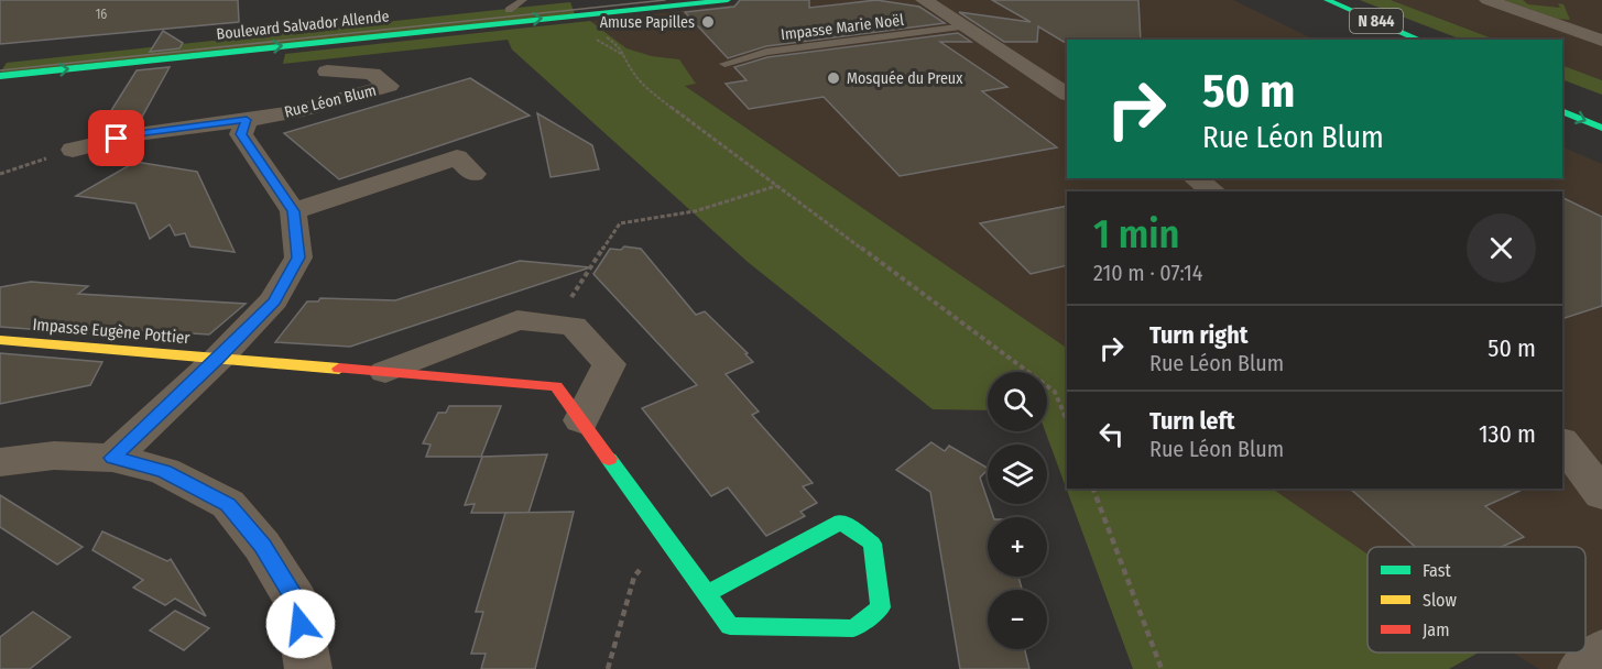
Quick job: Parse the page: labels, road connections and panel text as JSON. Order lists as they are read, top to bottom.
{
  "streets": {
    "main road": ["N 844", "Boulevard Salvador Allende", "Impasse Eugène Pottier"],
    "street": ["Rue Léon Blum"],
    "lane": ["Impasse Marie Noël"]
  },
  "places": ["Amuse Papilles", "Mosquée du Preux"],
  "house_numbers": ["16"],
  "legend": ["Fast", "Slow", "Jam"],
  "page": {
    "turn": ["50 m", "Rue Léon Blum"],
    "heading": ["1 min", "210 m · 07:14"],
    "list": [
      {
        "name": "Turn right",
        "note": "Rue Léon Blum",
        "value": "50 m"
      },
      {
        "name": "Turn left",
        "note": "Rue Léon Blum",
        "value": "130 m"
      }
    ],
    "map_buttons": ["+", "−"]
  }
}
